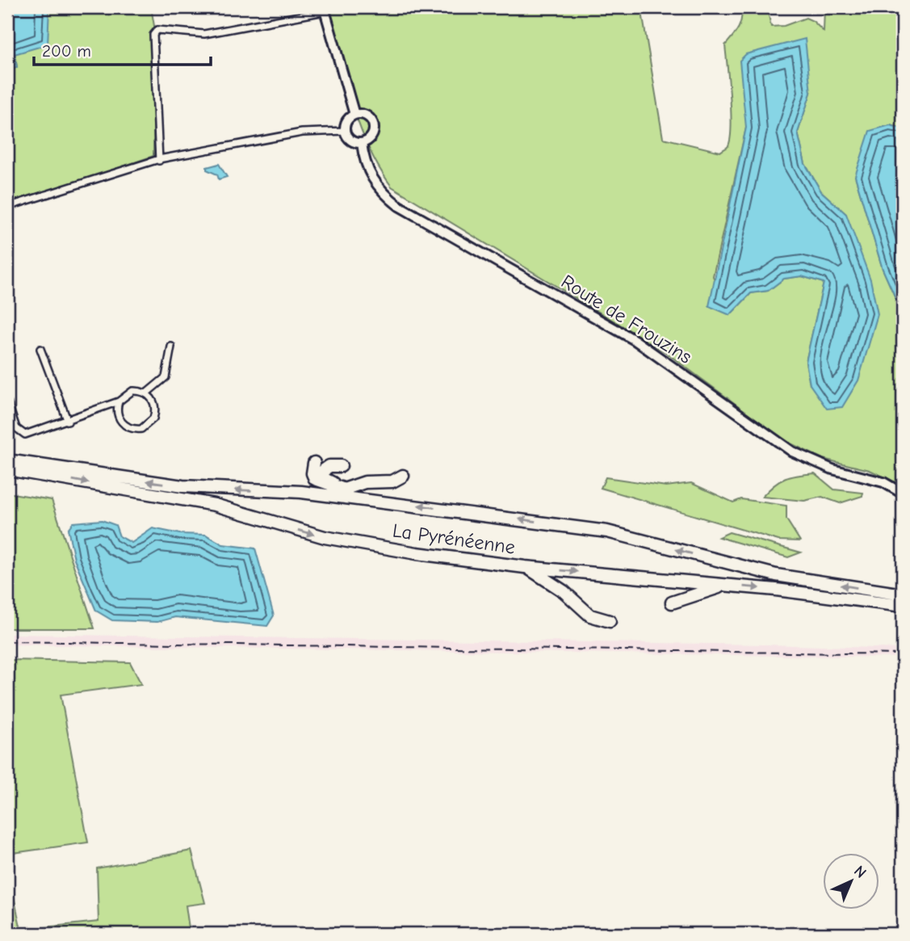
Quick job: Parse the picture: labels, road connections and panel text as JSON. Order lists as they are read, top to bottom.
{
  "streets": {
    "highway": ["La Pyrénéenne"],
    "main road": ["Route de Frouzins"]
  },
  "scale_bar": "200 m",
  "north": "top right"
}
